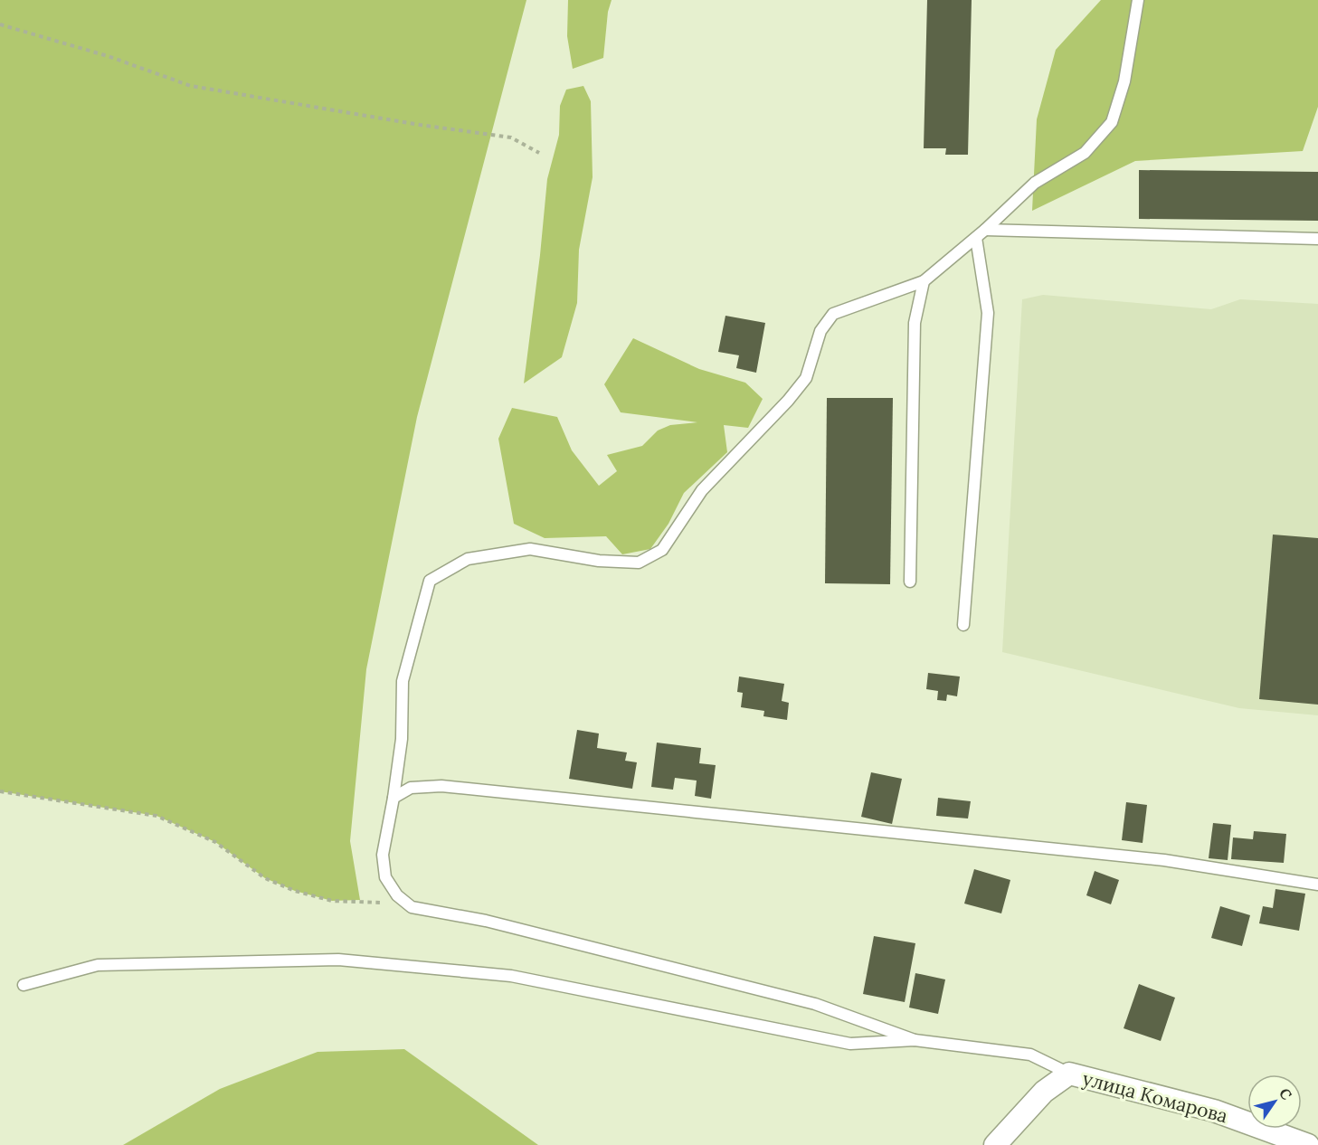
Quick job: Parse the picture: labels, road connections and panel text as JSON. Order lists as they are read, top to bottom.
{
  "streets": {
    "street": ["улица Комарова"]
  },
  "north": "top right"
}
